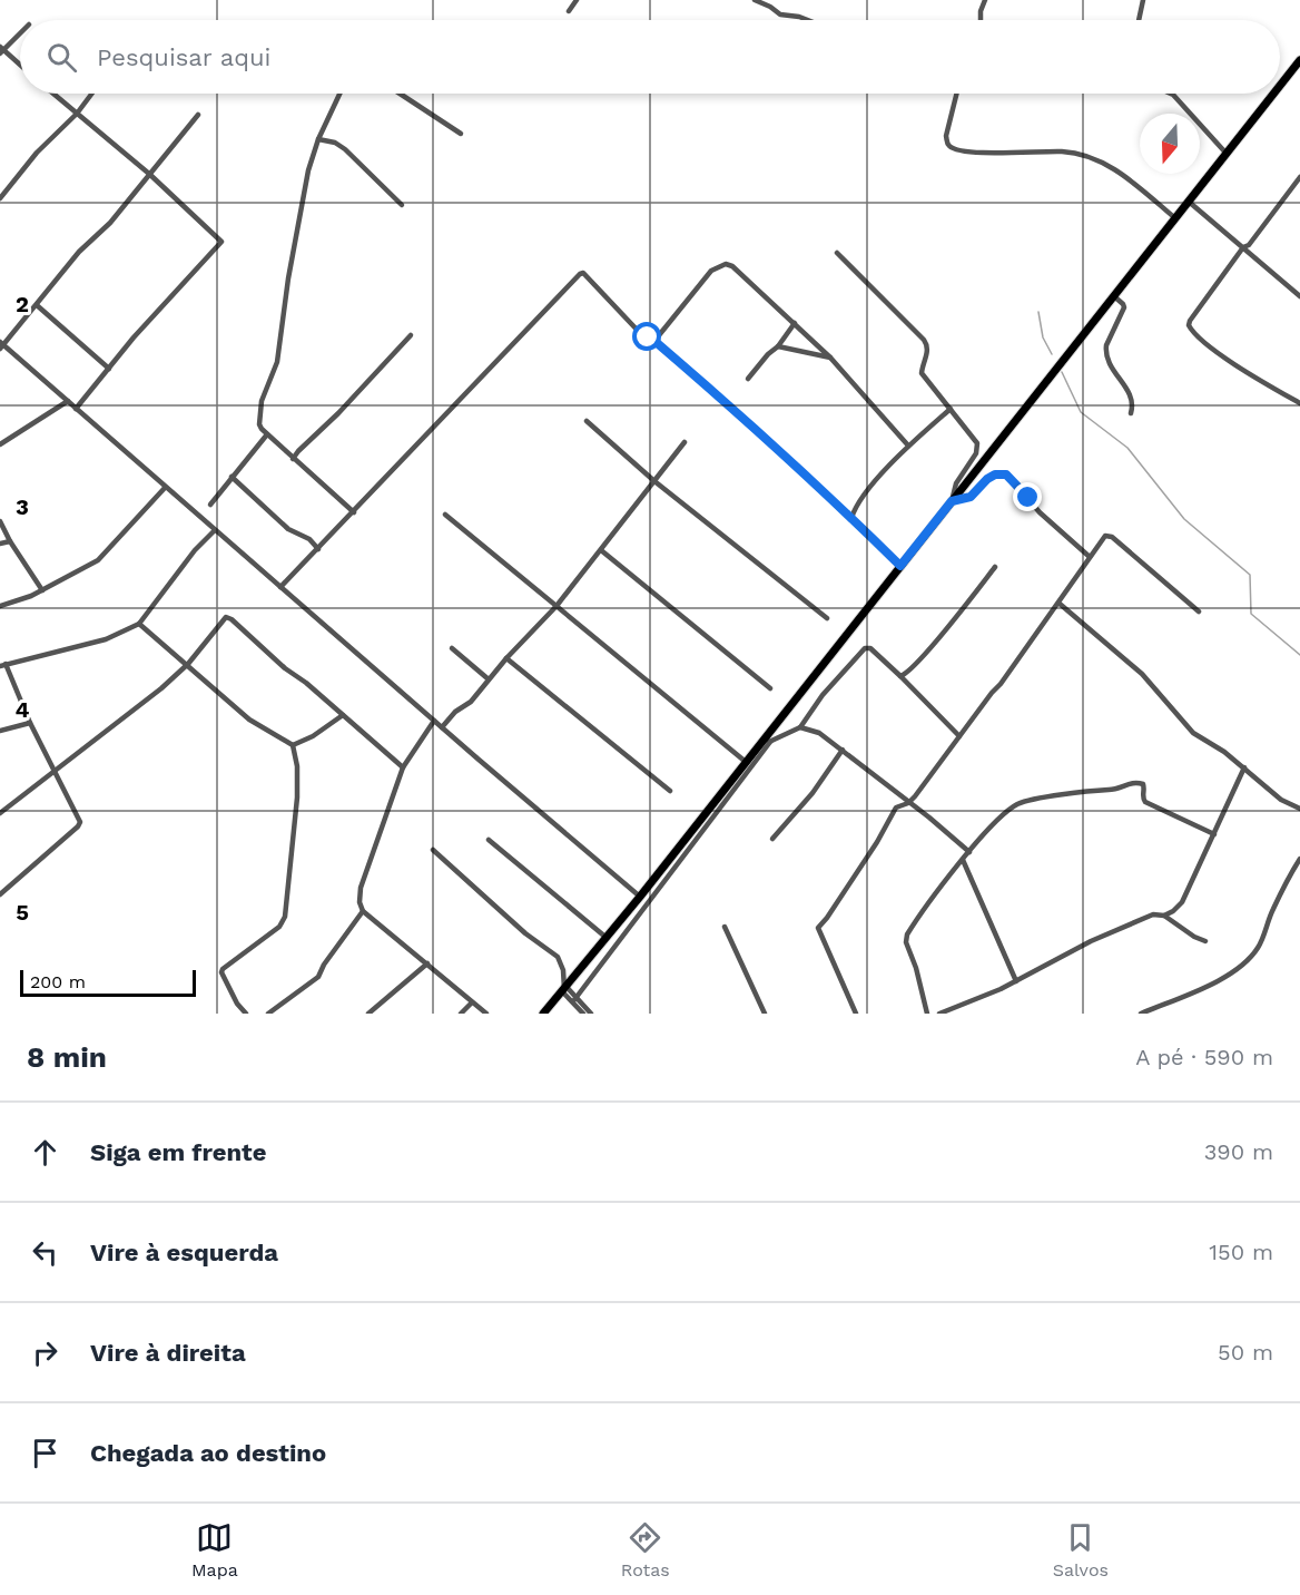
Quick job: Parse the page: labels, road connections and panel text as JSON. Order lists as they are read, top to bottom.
{
  "scale_bar": "200 m",
  "north": "bottom",
  "page": {
    "search": "Pesquisar aqui",
    "scale": "200 m",
    "heading": ["8 min", "A pé · 590 m"],
    "list": [
      ["Siga em frente", "390 m"],
      ["Vire à esquerda", "150 m"],
      ["Vire à direita", "50 m"],
      "Chegada ao destino"
    ],
    "nav": ["Mapa", "Rotas", "Salvos"]
  },
  "grid": {
    "rows": [
      "2",
      "3",
      "4",
      "5"
    ]
  }
}
